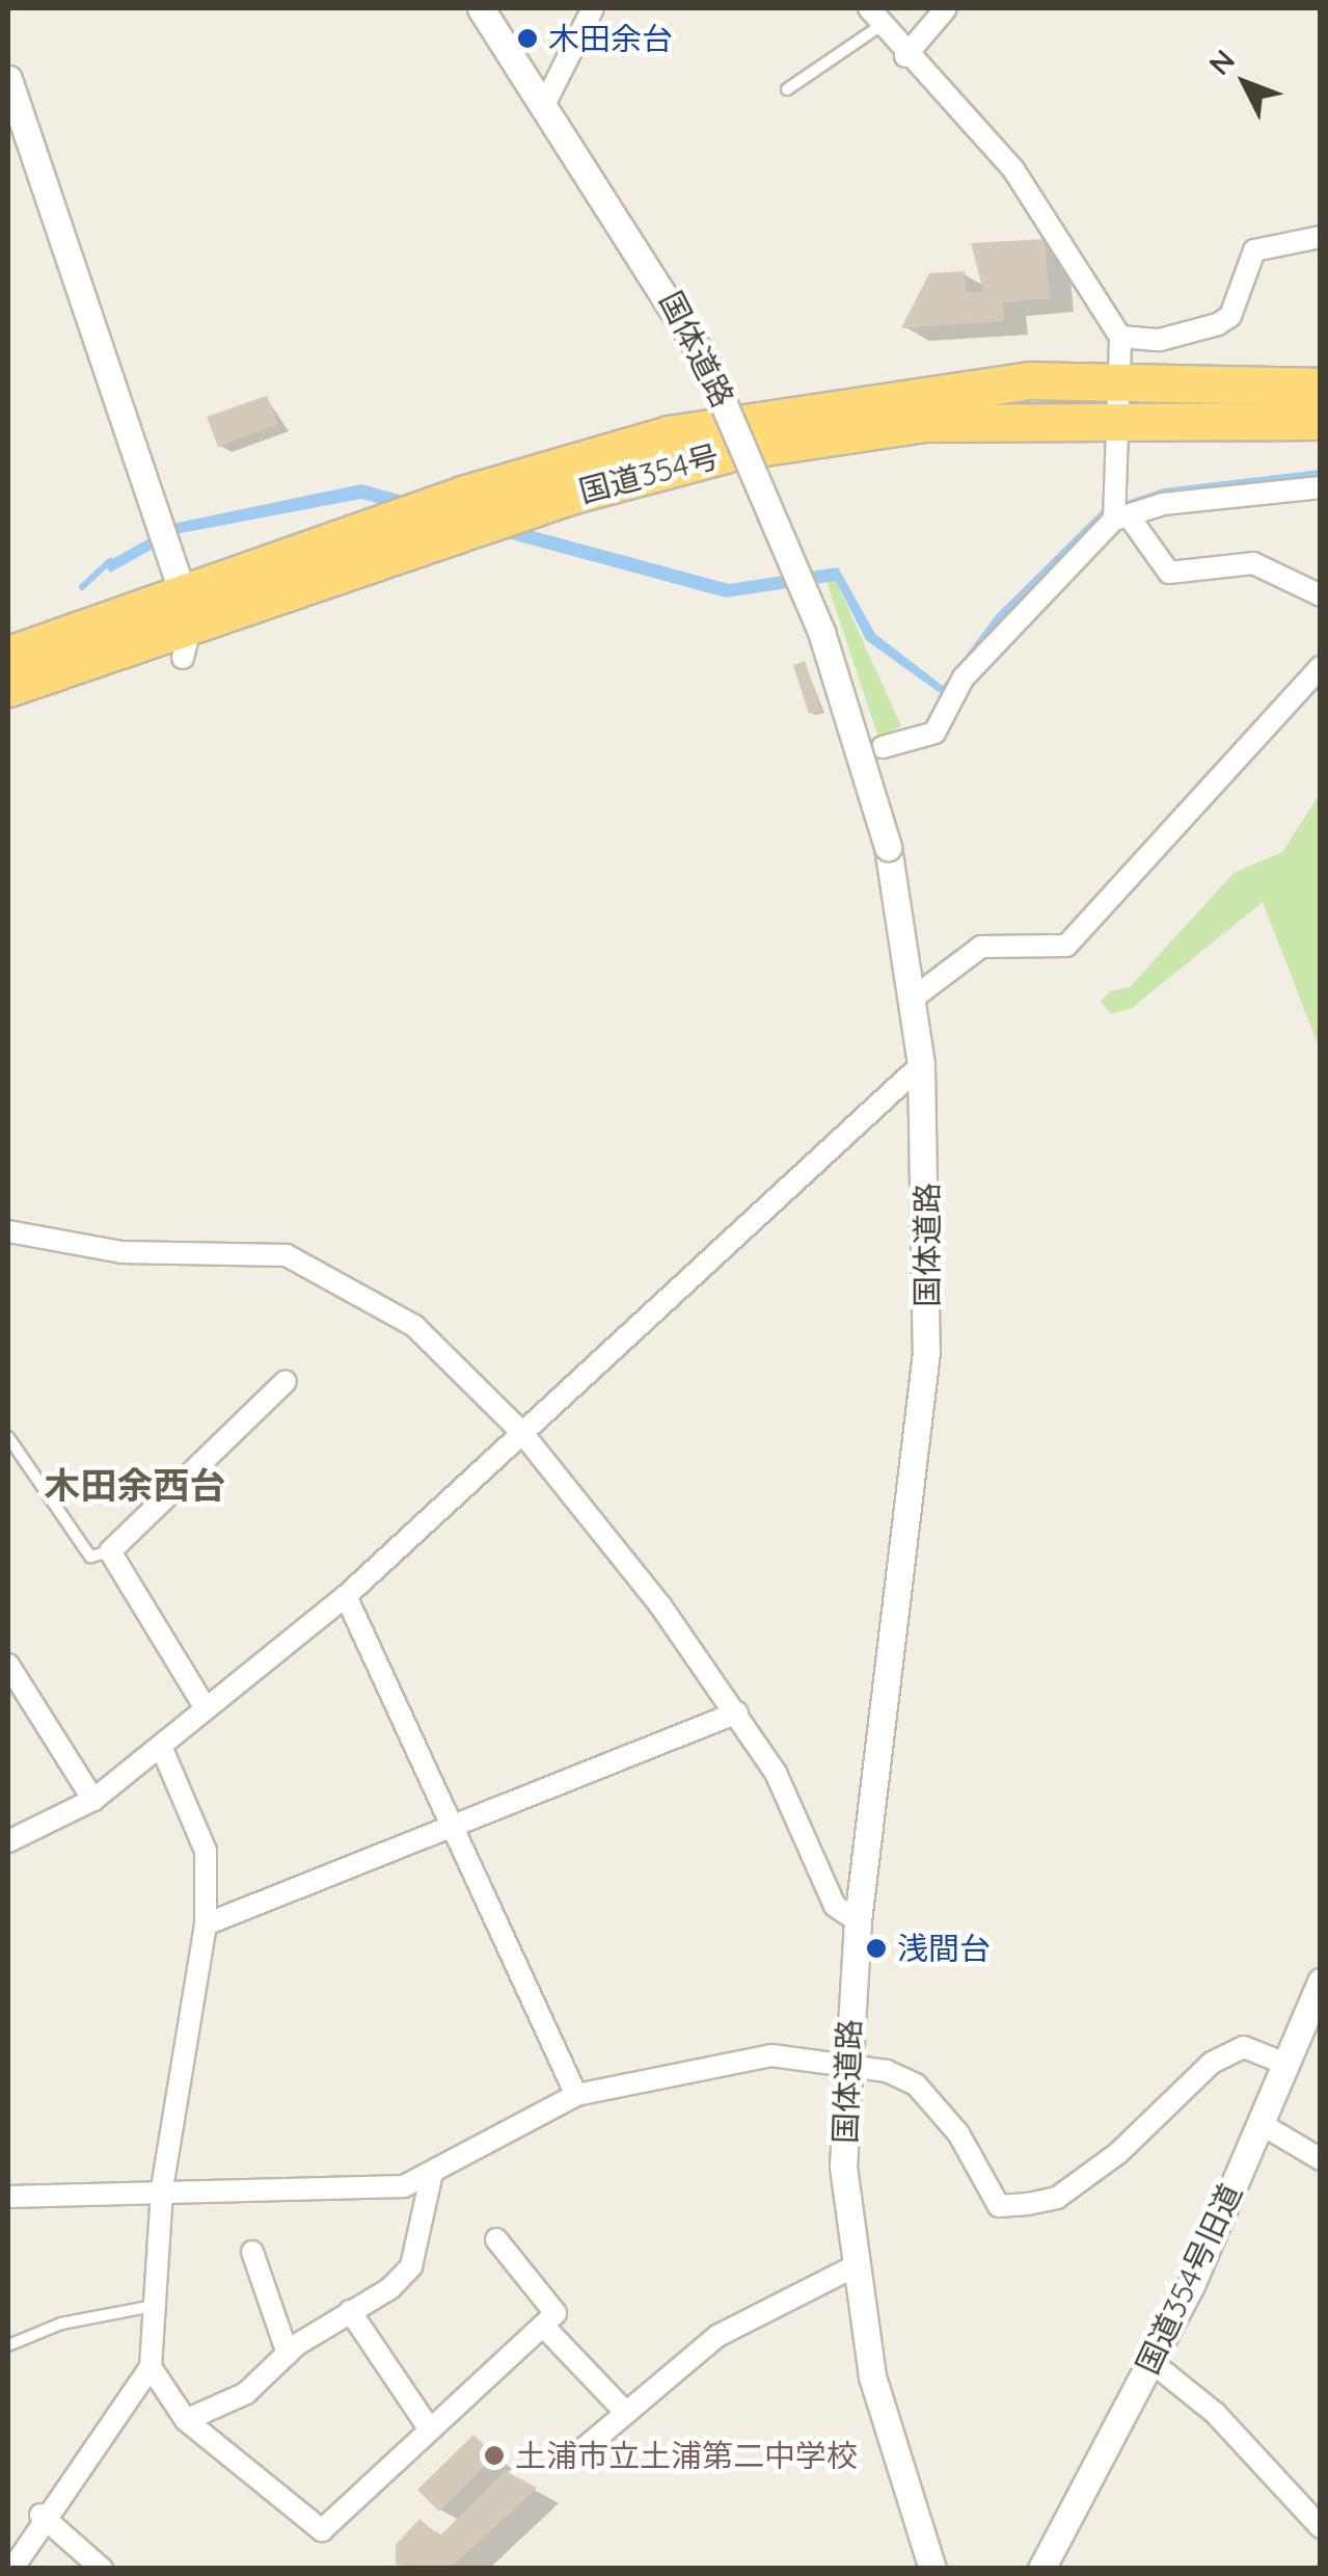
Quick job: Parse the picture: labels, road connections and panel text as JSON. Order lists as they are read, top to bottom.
{
  "streets": {
    "highway": ["国道354号"],
    "street": ["国体道路", "国道354号旧道"]
  },
  "districts": ["木田余西台"],
  "places": ["木田余台", "浅間台", "土浦市立土浦第二中学校"],
  "north": "top left"
}
